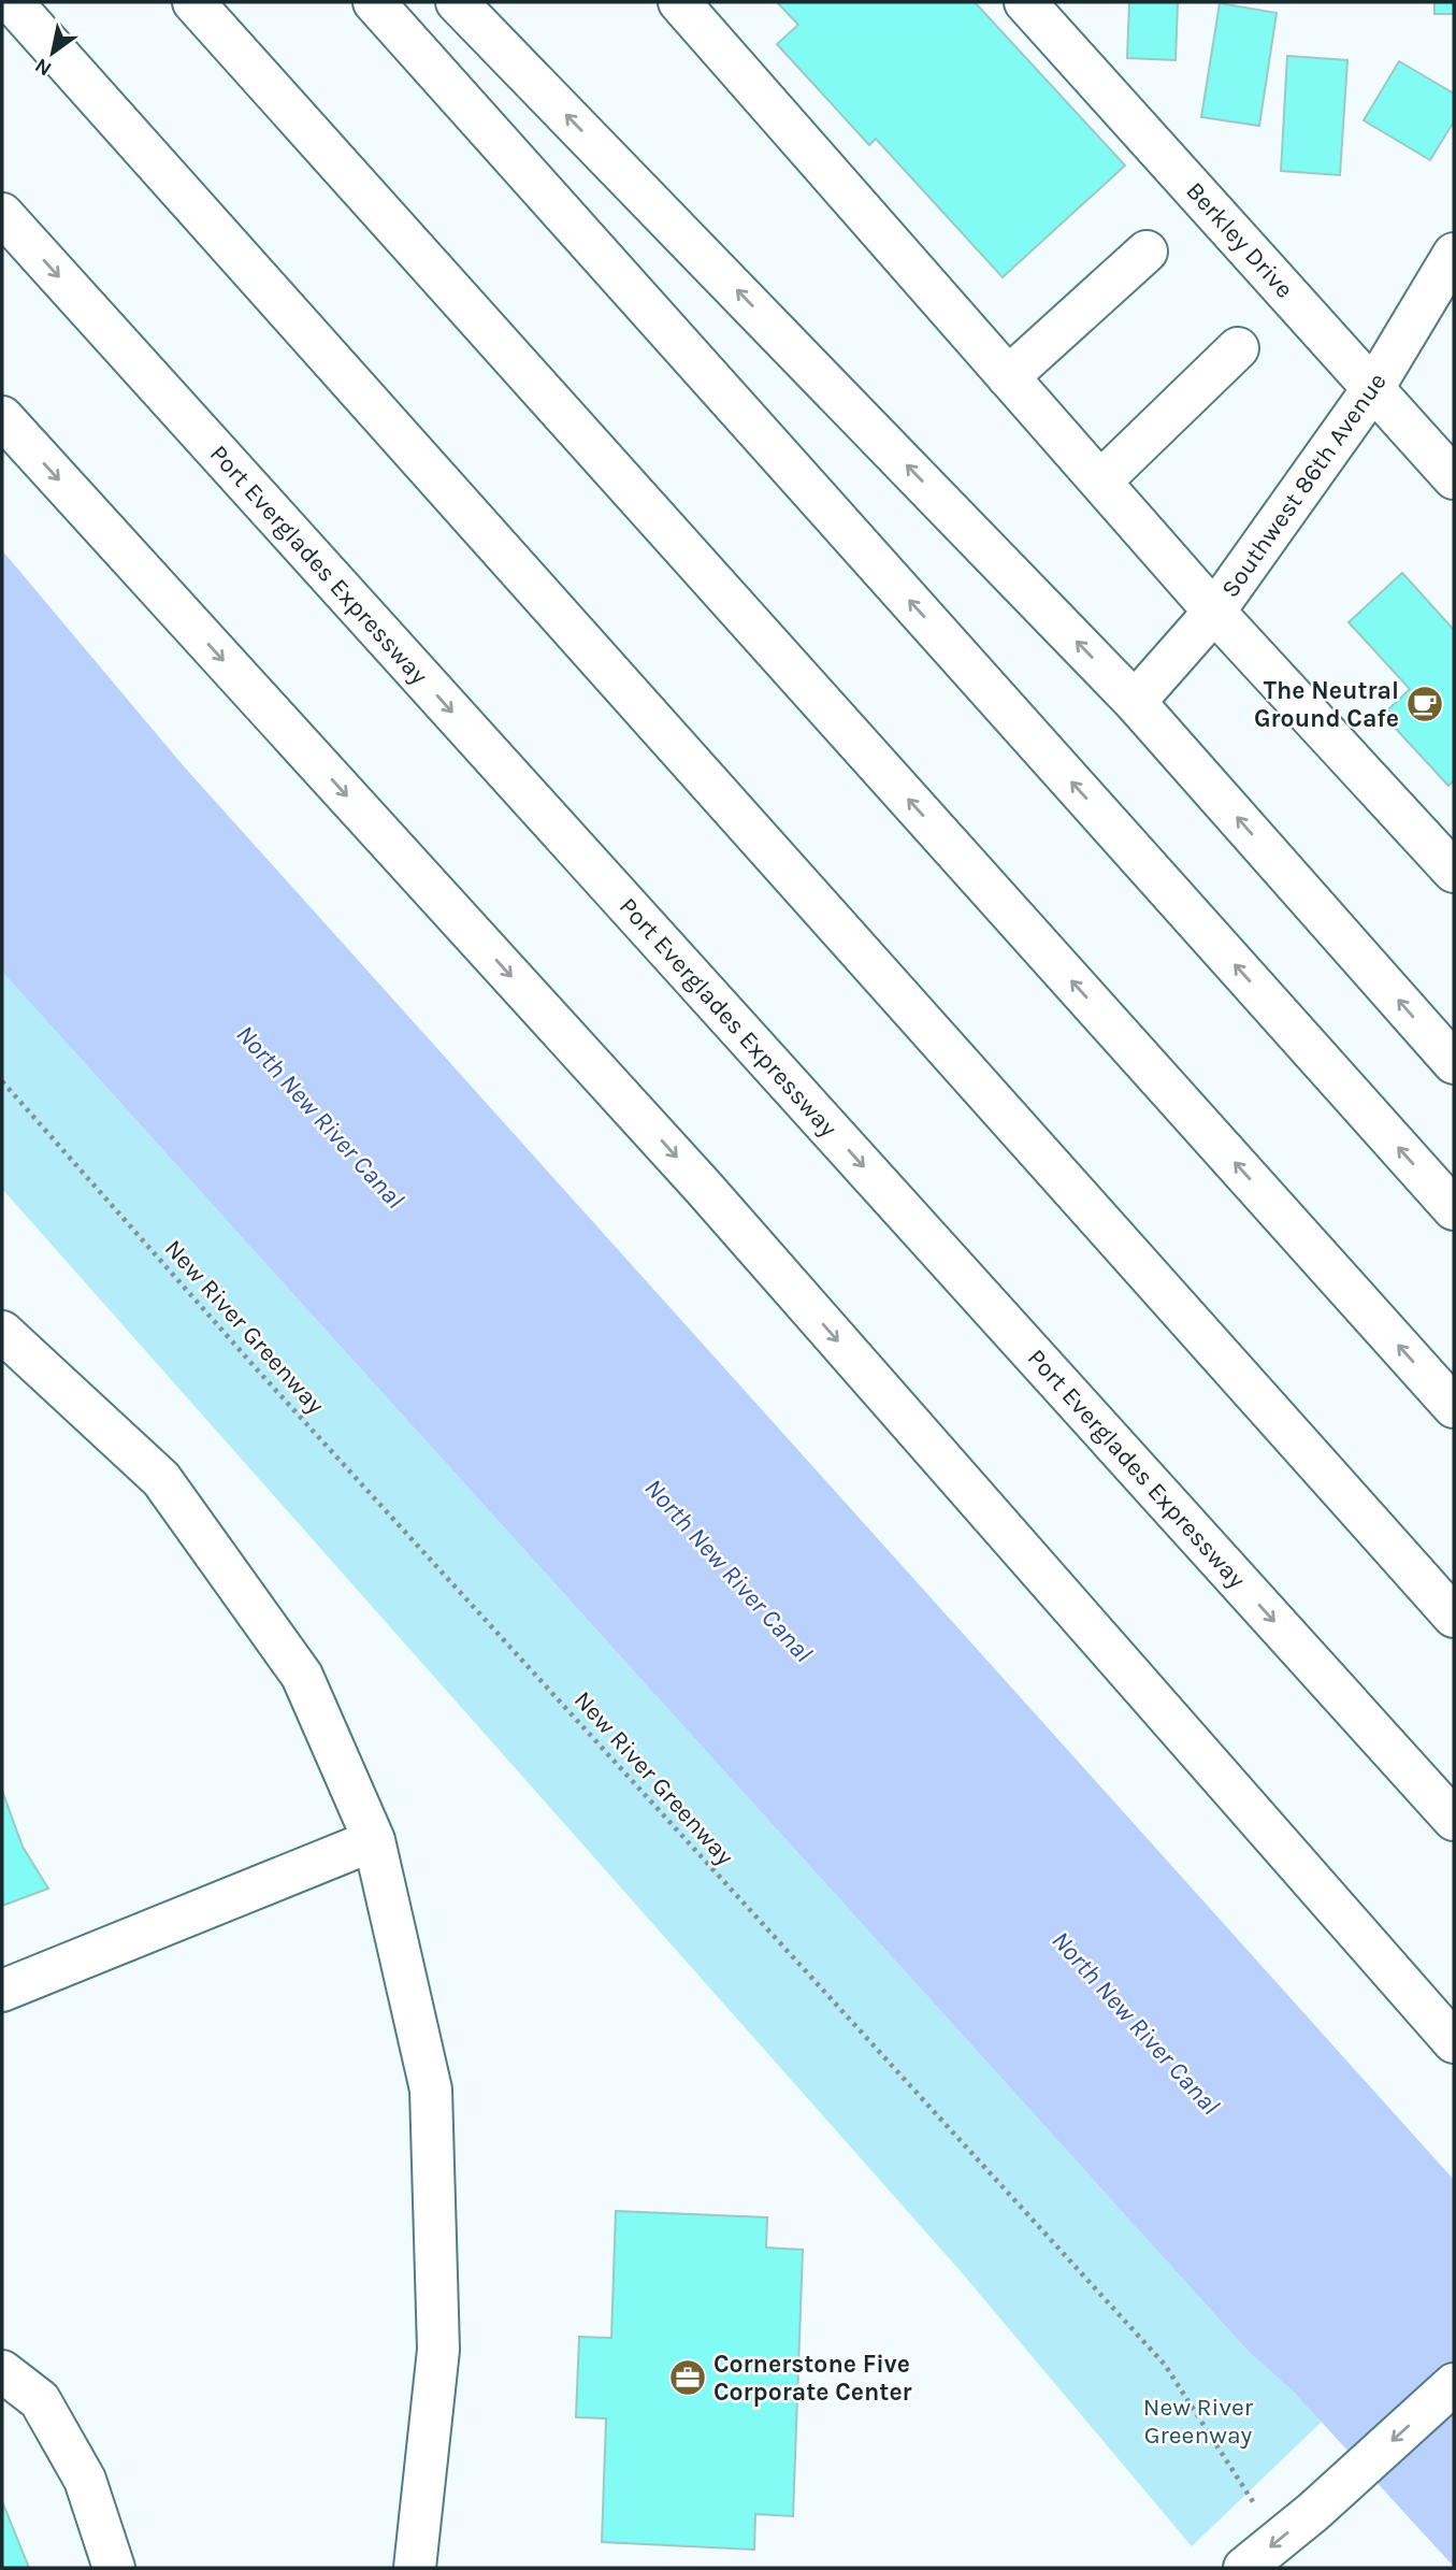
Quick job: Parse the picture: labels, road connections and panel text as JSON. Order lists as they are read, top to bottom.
{
  "streets": {
    "main road": ["Berkley Drive", "Southwest 86th Avenue", "Port Everglades Expressway"],
    "path": ["New River Greenway"]
  },
  "crossings": [
    ["Berkley Drive", "Southwest 86th Avenue"]
  ],
  "water": ["North New River Canal"],
  "parks": ["New River Greenway"],
  "places": {
    "cafe": ["The Neutral Ground Cafe"],
    "office": ["Cornerstone Five Corporate Center"]
  },
  "north": "bottom left"
}
